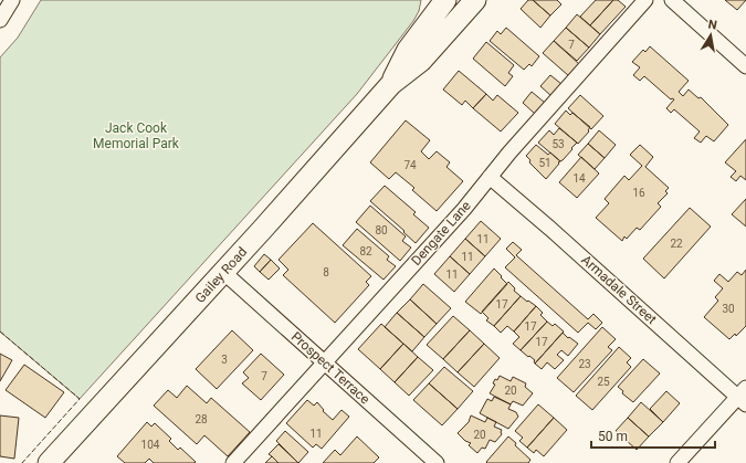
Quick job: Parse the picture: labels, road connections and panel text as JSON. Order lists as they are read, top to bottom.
{
  "streets": {
    "main road": ["Gailey Road"],
    "street": ["Dengate Lane", "Armadale Street", "Prospect Terrace"]
  },
  "crossings": [
    ["Dengate Lane", "Armadale Street"],
    ["Dengate Lane", "Prospect Terrace"],
    ["Gailey Road", "Prospect Terrace"]
  ],
  "parks": ["Jack Cook Memorial Park"],
  "house_numbers": [
    "7",
    "53",
    "51",
    "74",
    "14",
    "16",
    "80",
    "11",
    "22",
    "82",
    "11",
    "8",
    "11",
    "17",
    "30",
    "17",
    "17",
    "3",
    "23",
    "7",
    "25",
    "20",
    "28",
    "11",
    "20",
    "104"
  ],
  "scale_bar": "50 m",
  "north": "top"
}
